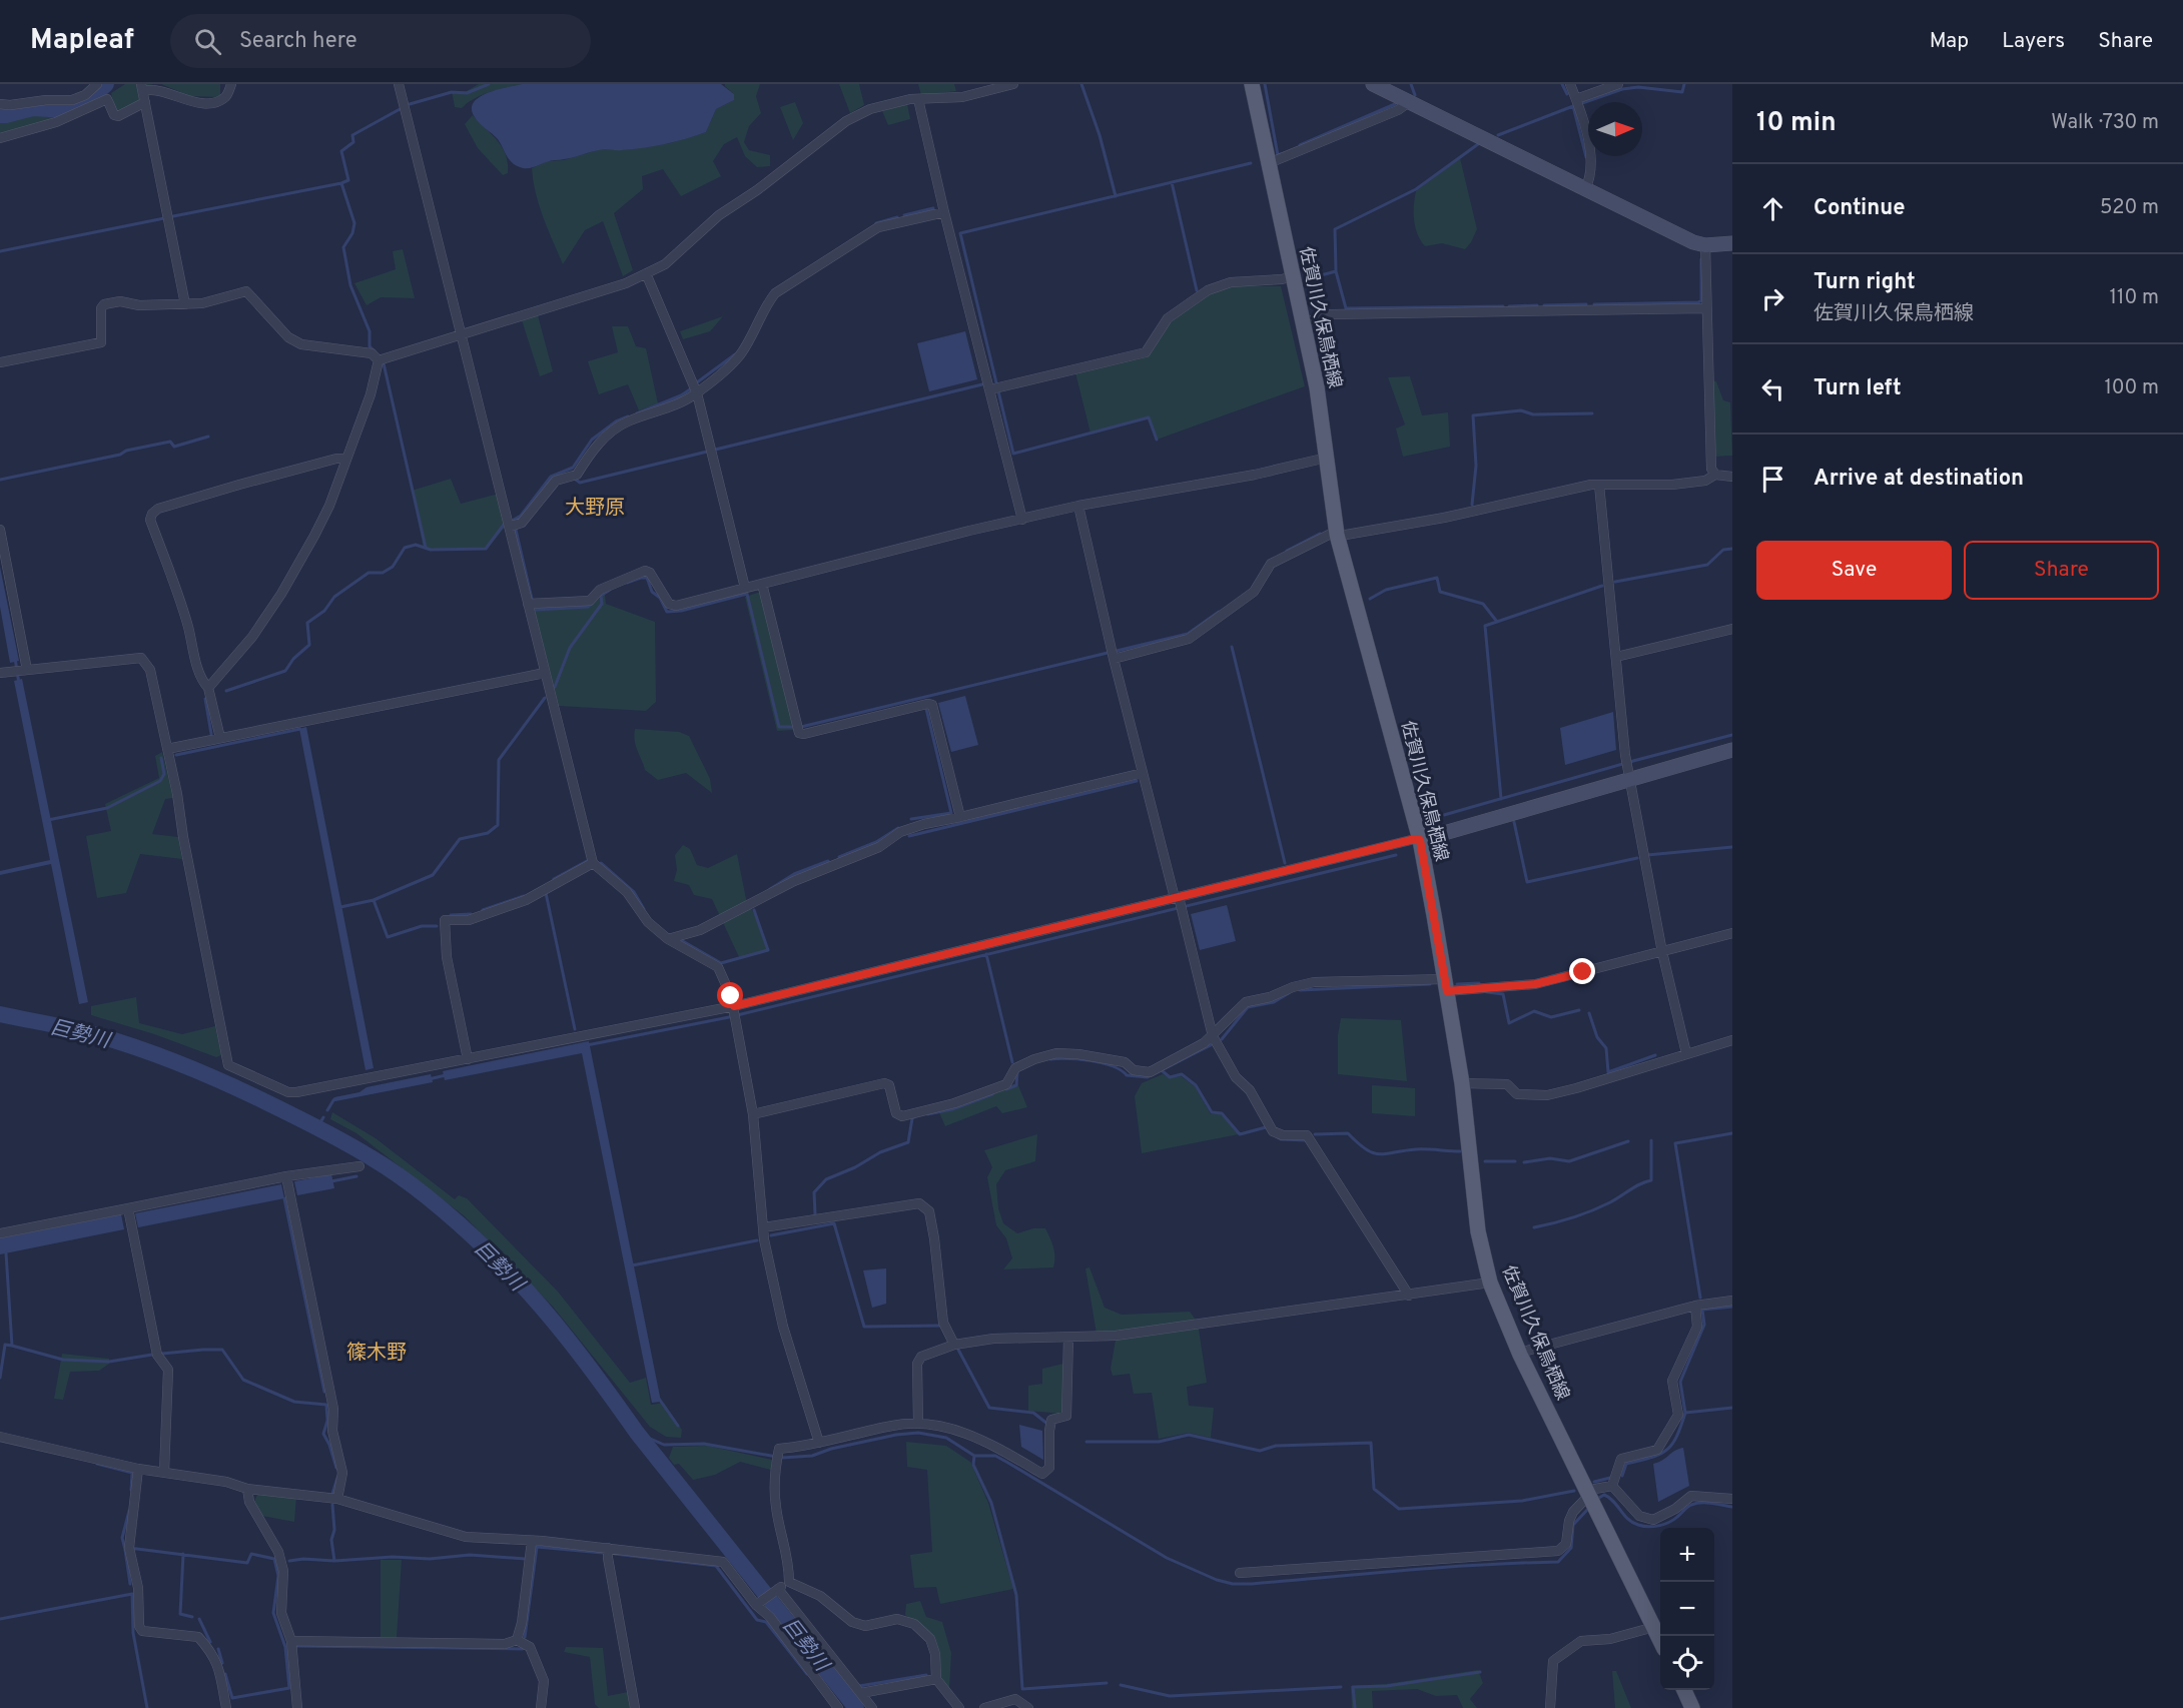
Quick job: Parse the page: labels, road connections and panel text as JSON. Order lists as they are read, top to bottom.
{
  "streets": {
    "main road": ["佐賀川久保鳥栖線"]
  },
  "districts": ["大野原", "篠木野"],
  "water": ["巨勢川"],
  "north": "right",
  "page": {
    "header": "Mapleaf",
    "search": "Search here",
    "nav": ["Map", "Layers", "Share"],
    "heading": ["10 min", "Walk · 730 m"],
    "list": [
      ["Continue", "520 m"],
      ["Turn right", "佐賀川久保鳥栖線", "110 m"],
      ["Turn left", "100 m"],
      "Arrive at destination"
    ],
    "buttons": ["Save", "Share"],
    "map_buttons": ["+", "−"]
  }
}
